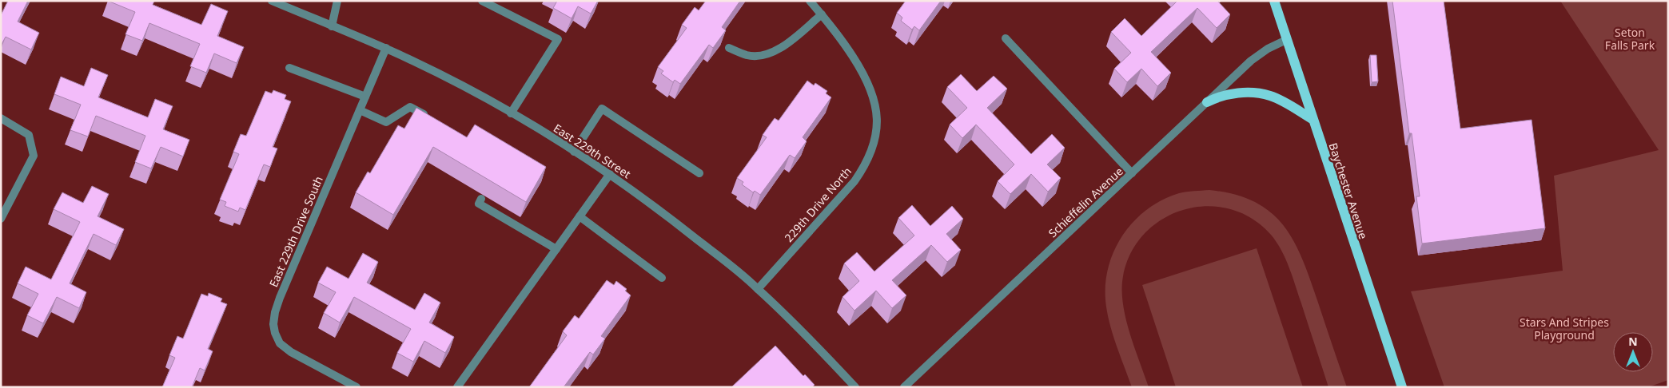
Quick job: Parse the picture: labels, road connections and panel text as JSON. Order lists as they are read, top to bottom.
{
  "streets": {
    "main road": ["Baychester Avenue"],
    "street": [
      "East 229th Street",
      "Schieffelin Avenue",
      "229th Drive North",
      "East 229th Drive South"
    ]
  },
  "crossings": [
    ["East 229th Street", "229th Drive North"],
    ["East 229th Street", "East 229th Drive South"],
    ["Baychester Avenue", "Schieffelin Avenue"]
  ],
  "parks": ["Seton Falls Park", "Stars And Stripes Playground"],
  "north": "top"
}
